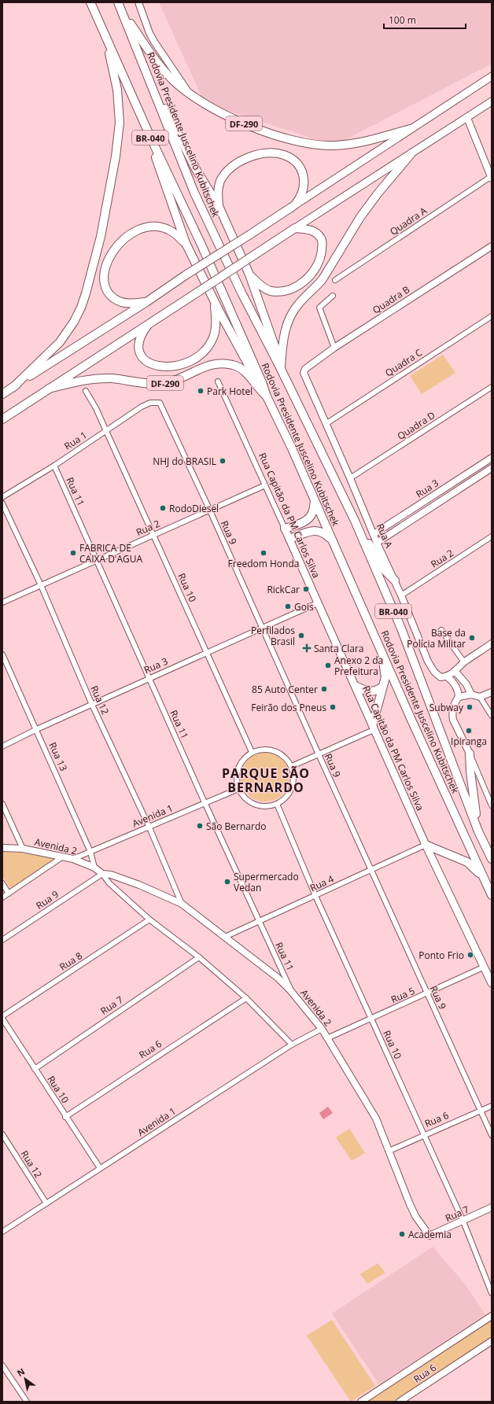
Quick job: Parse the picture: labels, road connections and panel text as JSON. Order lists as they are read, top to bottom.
{
  "streets": {
    "highway": ["DF-290", "Rodovia Presidente Juscelino Kubitschek", "BR-040"],
    "main road": ["Rua Capitão da PM Carlos Silva"],
    "street": [
      "Quadra A",
      "Quadra B",
      "Quadra C",
      "Quadra D",
      "Rua 1",
      "Rua 3",
      "Rua 11",
      "Rua 2",
      "Rua 9",
      "Rua A",
      "Rua 10",
      "Rua 12",
      "Rua 13",
      "Avenida 1",
      "Avenida 2",
      "Rua 4",
      "Rua 8",
      "Rua 5",
      "Rua 7",
      "Rua 6"
    ]
  },
  "crossings": [
    ["DF-290", "Rodovia Presidente Juscelino Kubitschek"],
    ["Quadra B", "Rua A"],
    ["Quadra C", "Rua A"],
    ["Quadra D", "Rua A"],
    ["Rua 1", "Rua 11"],
    ["Rua 1", "Rua 9"],
    ["Rua 1", "Rua 10"],
    ["Rua 3", "Rua 11"],
    ["Rua 3", "Rua Capitão da PM Carlos Silva"],
    ["Rua 3", "Rua 9"],
    ["Rua 3", "Rua A"],
    ["Rua 3", "Rua 10"],
    ["Rua 3", "Rua 12"],
    ["Rua 3", "Rua 13"],
    ["Rua 11", "Rua 2"],
    ["Rua 11", "Avenida 1"],
    ["Rua 11", "Avenida 2"],
    ["Rua 11", "Rua 4"],
    ["Rua Capitão da PM Carlos Silva", "Rua 2"],
    ["Rua Capitão da PM Carlos Silva", "Rua 4"],
    ["Rua Capitão da PM Carlos Silva", "Rua 5"],
    ["Rua 2", "Rua 9"],
    ["Rua 2", "Rua A"],
    ["Rua 2", "Rua 10"],
    ["Rua 2", "Rua 12"],
    ["Rua 9", "Avenida 2"],
    ["Rua 9", "Rua 4"],
    ["Rua 9", "Rua 5"],
    ["Rua 9", "Rua 6"],
    ["Rua 10", "Avenida 1"],
    ["Rua 10", "Rua 4"],
    ["Rua 10", "Rua 5"],
    ["Rua 10", "Rua 7"],
    ["Rua 10", "Rua 6"],
    ["Rua 12", "Avenida 1"],
    ["Rua 12", "Avenida 2"],
    ["Rua 13", "Avenida 1"],
    ["Rua 13", "Avenida 2"],
    ["Avenida 1", "Avenida 2"],
    ["Avenida 2", "Rua 4"],
    ["Avenida 2", "Rua 8"],
    ["Avenida 2", "Rua 5"],
    ["Avenida 2", "Rua 7"],
    ["Avenida 2", "Rua 6"]
  ],
  "districts": ["PARQUE SÃO BERNARDO"],
  "places": {
    "other": [
      "Park Hotel",
      "NHJ do BRASIL",
      "RodoDiesel",
      "FABRICA DE CAIXA D'AGUA",
      "Freedom Honda",
      "RickCar",
      "Gois",
      "Perfilados Brasil",
      "Base da Polícia Militar",
      "Anexo 2 da Prefeitura",
      "85 Auto Center",
      "Feirão dos Pneus",
      "Subway",
      "Ipiranga",
      "São Bernardo",
      "Supermercado Vedan",
      "Ponto Frio",
      "Academia"
    ],
    "health": ["Santa Clara"]
  },
  "scale_bar": "100 m",
  "north": "top left"
}
